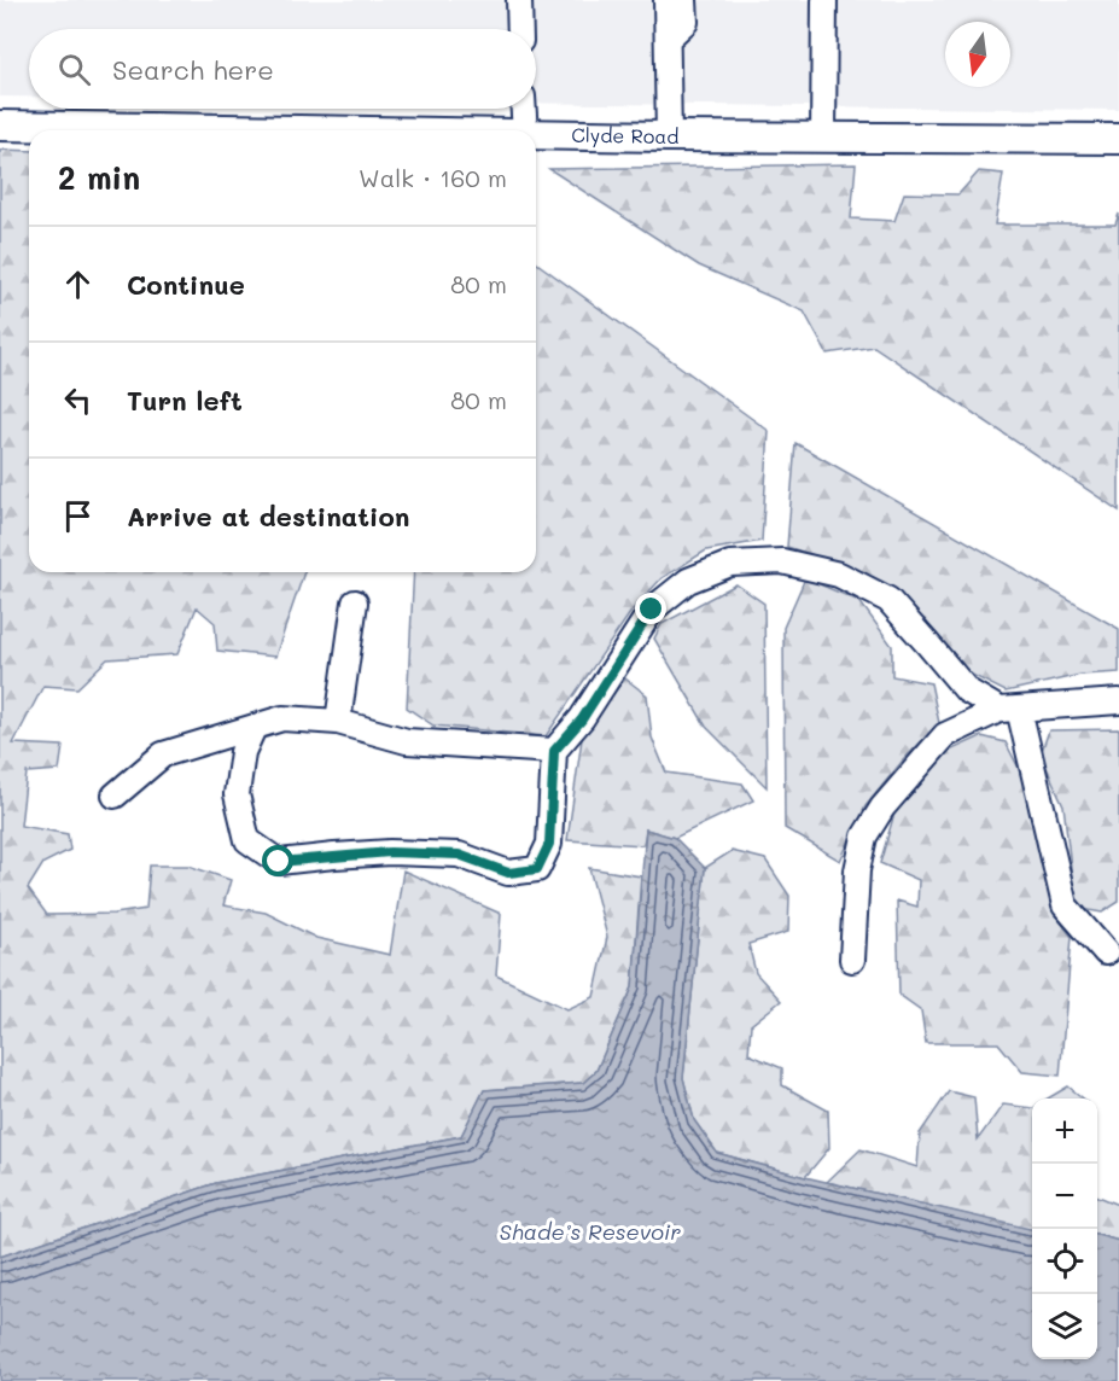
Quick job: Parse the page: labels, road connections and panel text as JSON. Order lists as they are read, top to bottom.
{
  "streets": {
    "main road": ["Clyde Road"]
  },
  "water": ["Shade’s Resevoir"],
  "north": "bottom",
  "page": {
    "search": "Search here",
    "heading": ["2 min", "Walk · 160 m"],
    "list": [
      ["Continue", "80 m"],
      ["Turn left", "80 m"],
      "Arrive at destination"
    ],
    "map_buttons": ["+", "−"]
  }
}
